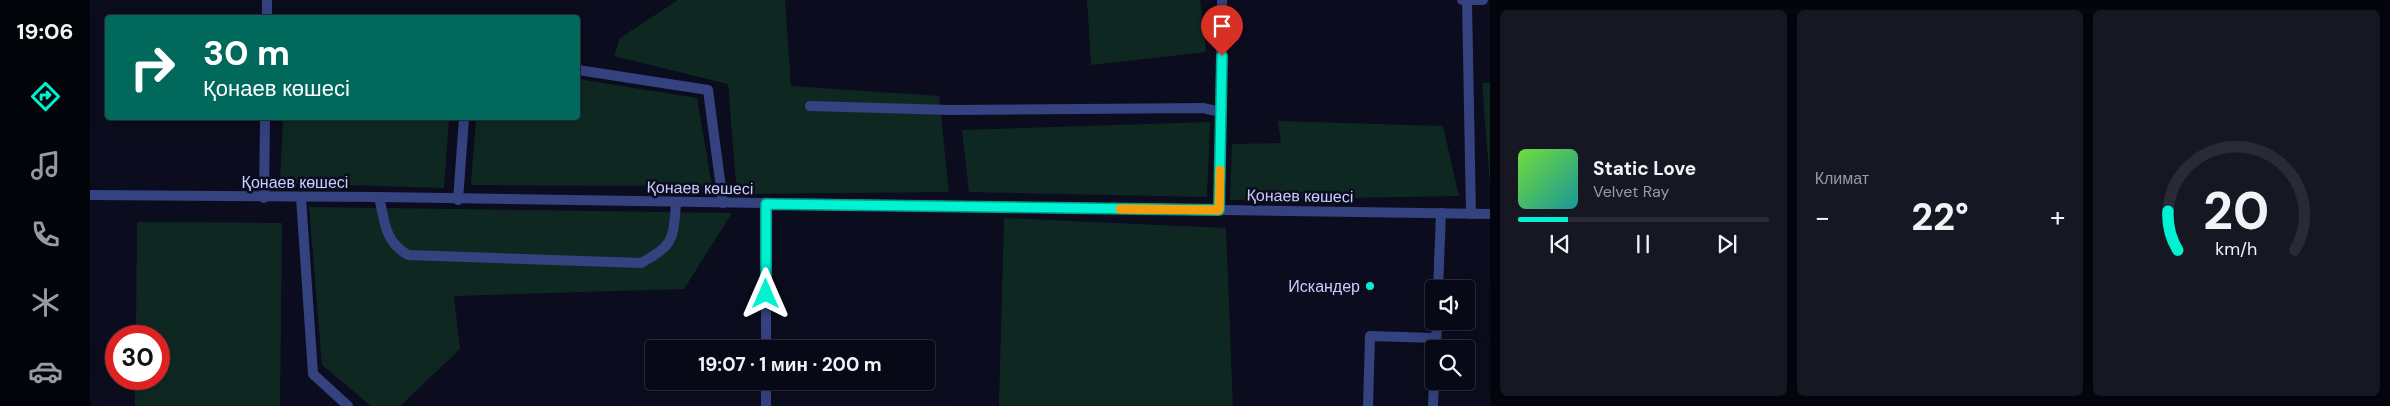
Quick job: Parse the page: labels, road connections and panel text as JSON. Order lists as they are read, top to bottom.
{
  "streets": {
    "street": ["Қонаев көшесі"]
  },
  "places": ["Искандер"],
  "page": {
    "tabs": "19:06",
    "tile": "Климат",
    "turn": ["30 m", "Қонаев көшесі"],
    "song": ["Static Love", "Velvet Ray"],
    "heat": ["−", "22°", "+"],
    "limit": "30",
    "trip": "19:07 · 1 мин · 200 m",
    "gauge": ["20", "km/h"]
  }
}
